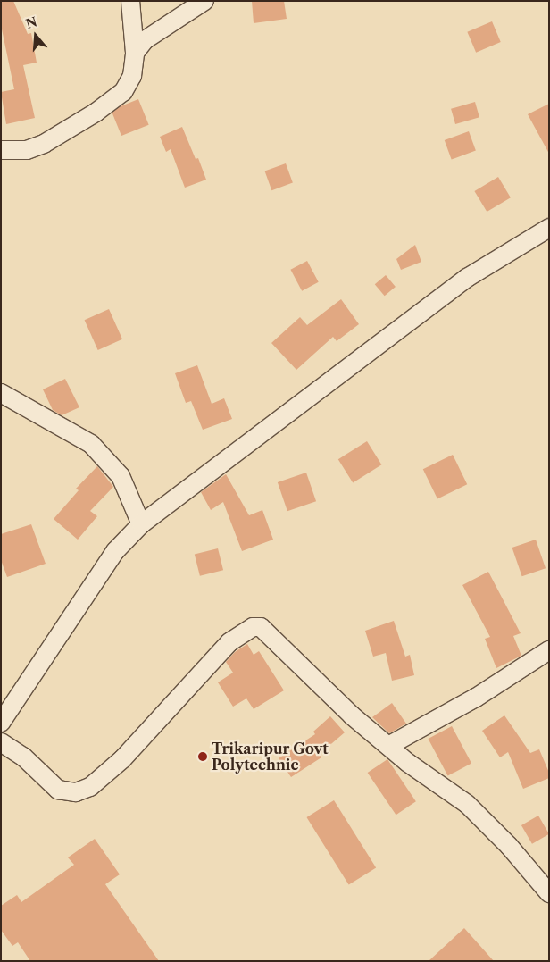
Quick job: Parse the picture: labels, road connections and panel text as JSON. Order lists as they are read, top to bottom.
{
  "places": ["Trikaripur Govt Polytechnic"],
  "north": "top"
}
